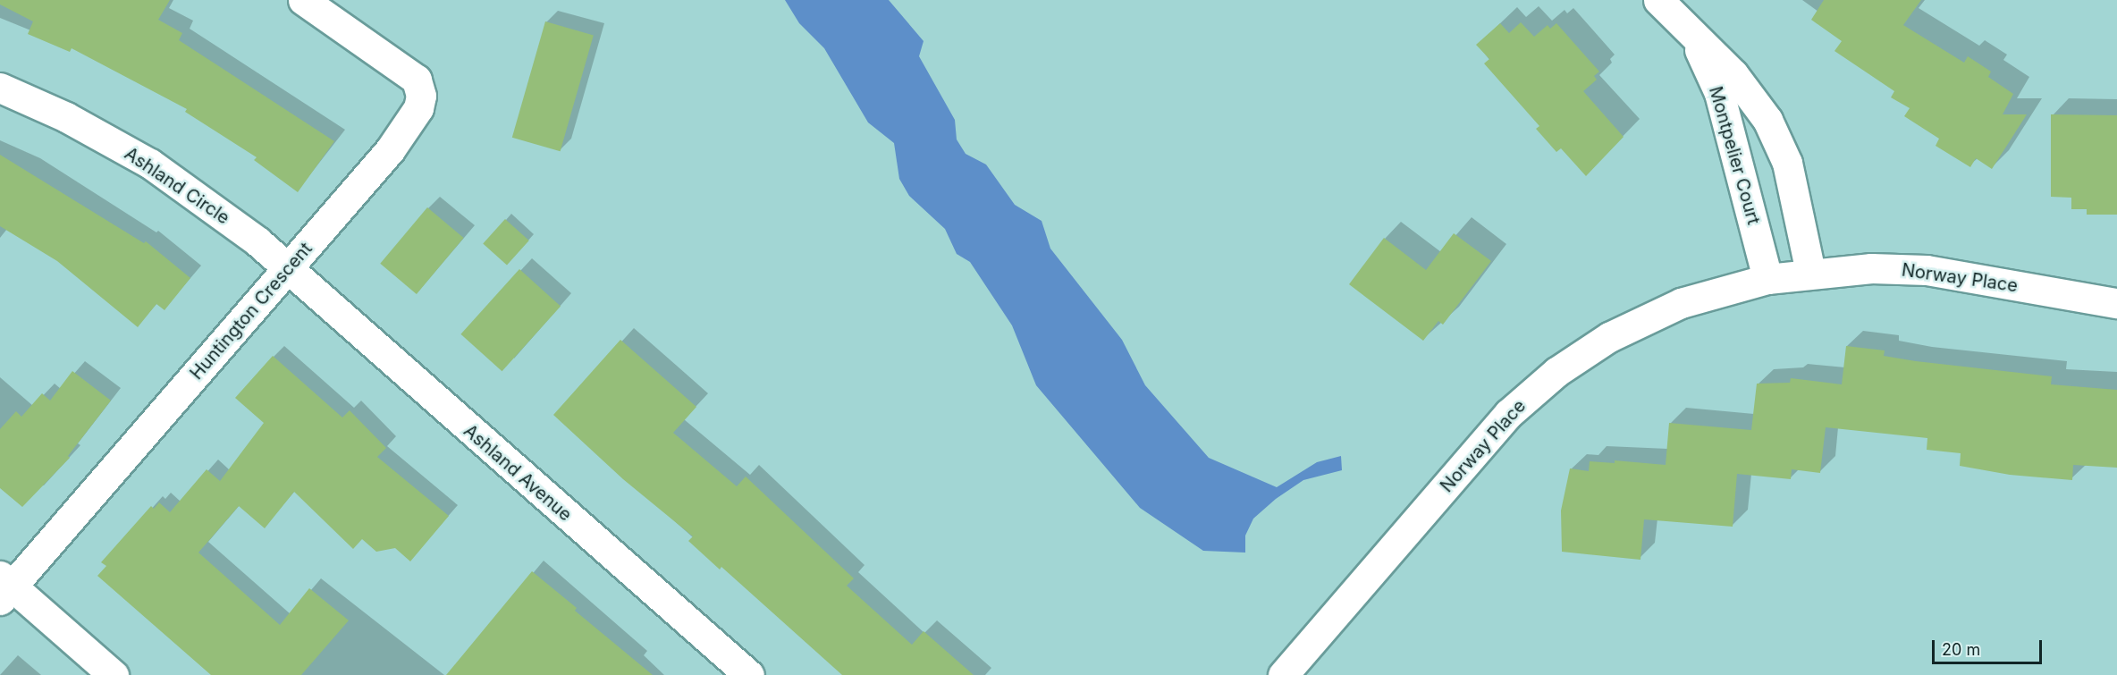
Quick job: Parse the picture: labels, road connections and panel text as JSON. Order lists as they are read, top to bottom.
{
  "streets": {
    "street": [
      "Montpelier Court",
      "Ashland Circle",
      "Norway Place",
      "Huntington Crescent",
      "Ashland Avenue"
    ]
  },
  "crossings": [
    ["Montpelier Court", "Norway Place"],
    ["Ashland Circle", "Huntington Crescent"],
    ["Ashland Circle", "Ashland Avenue"],
    ["Huntington Crescent", "Ashland Avenue"]
  ],
  "scale_bar": "20 m"
}
